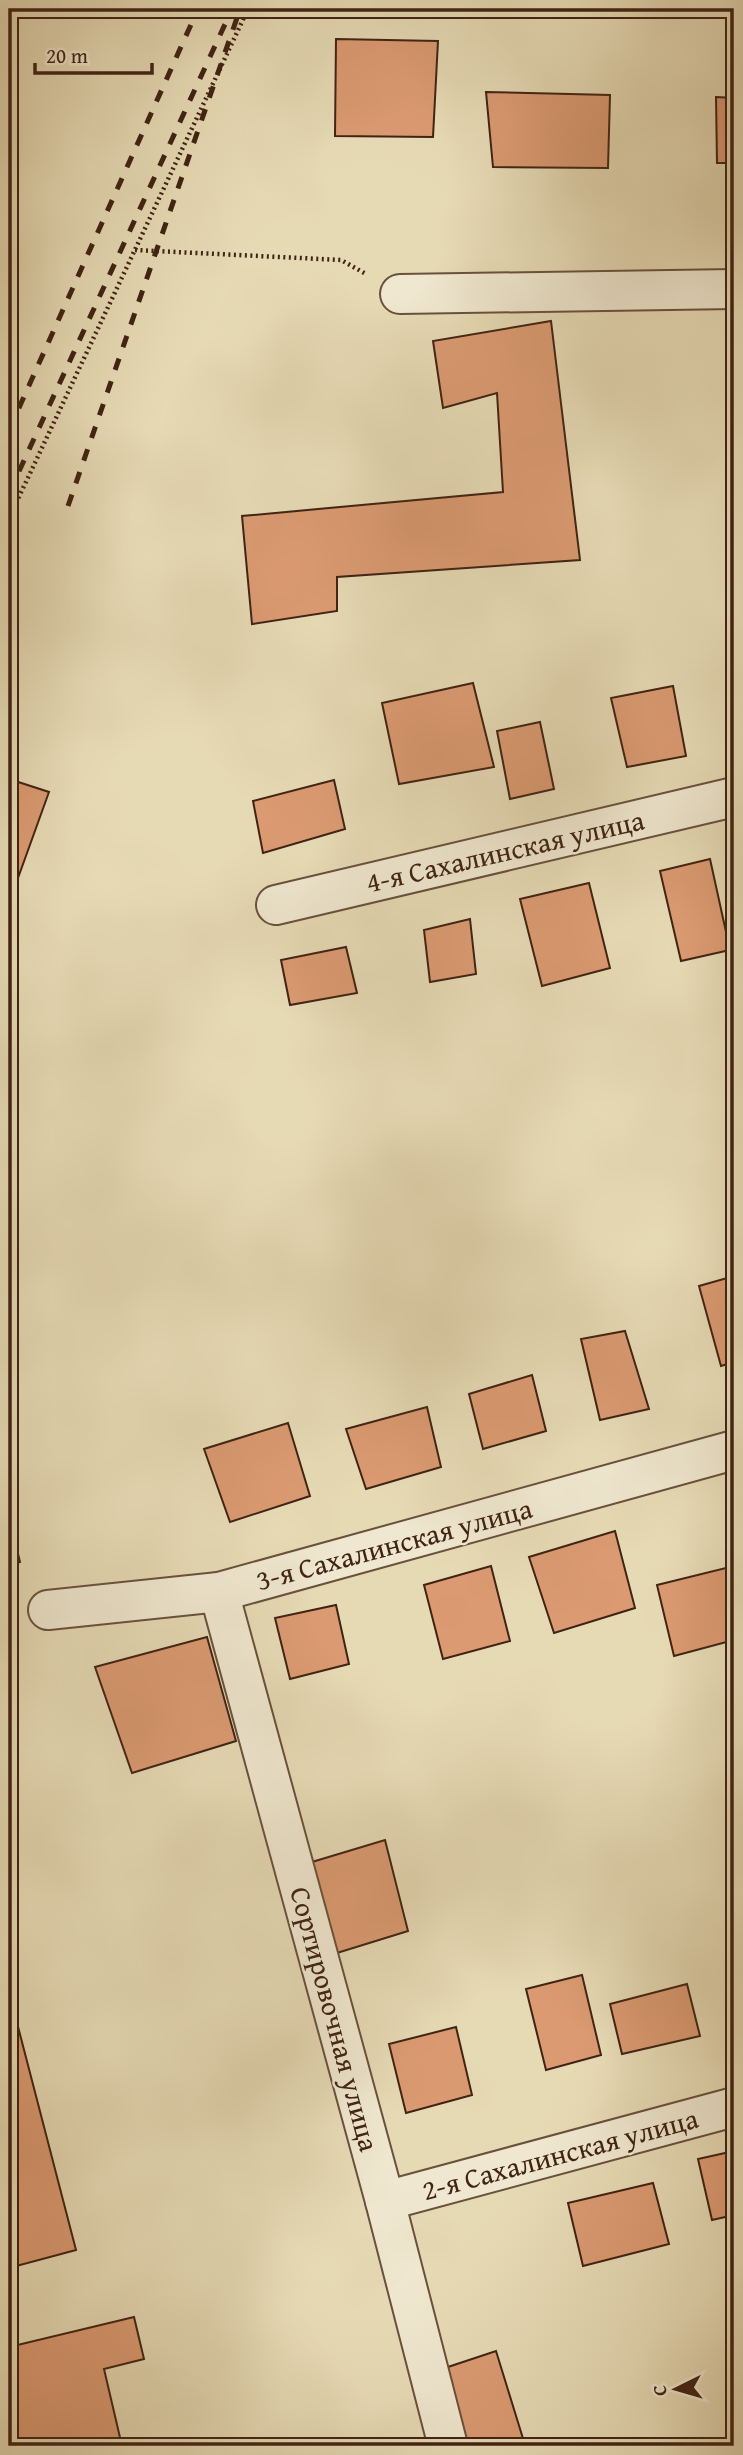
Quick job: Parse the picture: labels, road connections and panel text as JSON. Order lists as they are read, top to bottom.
{
  "streets": {
    "street": [
      "4-я Сахалинская улица",
      "3-я Сахалинская улица",
      "Сортировочная улица",
      "2-я Сахалинская улица"
    ]
  },
  "crossings": [
    ["3-я Сахалинская улица", "Сортировочная улица"],
    ["Сортировочная улица", "2-я Сахалинская улица"]
  ],
  "scale_bar": "20 m",
  "north": "left"
}
